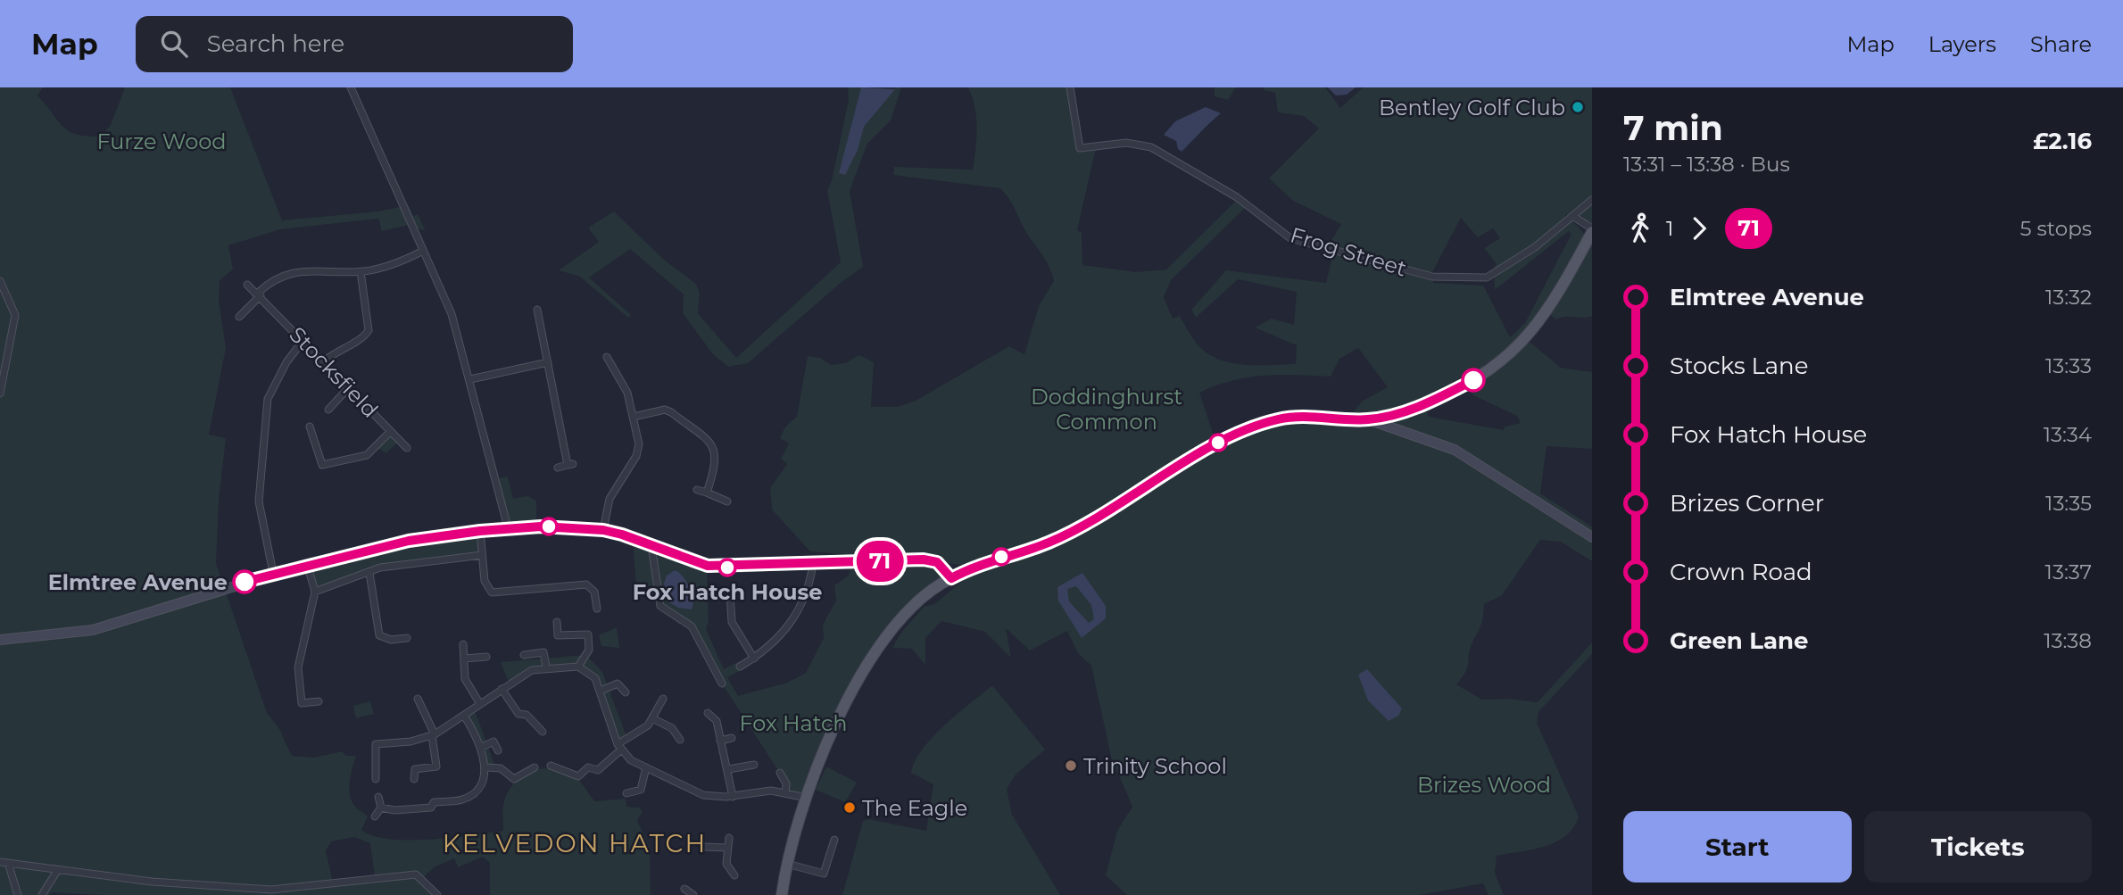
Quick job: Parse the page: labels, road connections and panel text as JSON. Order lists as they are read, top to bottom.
{
  "streets": {
    "street": ["Frog Street", "Stocksfield"]
  },
  "districts": ["KELVEDON HATCH"],
  "parks": [
    "Furze Wood",
    "Doddinghurst Common",
    "Fox Hatch",
    "Brizes Wood"
  ],
  "places": [
    "Bentley Golf Club",
    "Fox Hatch House",
    "Elmtree Avenue",
    "Trinity School",
    "The Eagle"
  ],
  "lines": ["bus line 71"],
  "page": {
    "header": "Map",
    "search": "Search here",
    "nav": ["Map", "Layers", "Share"],
    "on_map": "71",
    "heading": ["7 min", "13:31 – 13:38 · Bus", "£2.16"],
    "legs": ["1", "71", "5 stops"],
    "list": [
      {
        "name": "Elmtree Avenue",
        "value": "13:32"
      },
      {
        "name": "Stocks Lane",
        "value": "13:33"
      },
      {
        "name": "Fox Hatch House",
        "value": "13:34"
      },
      {
        "name": "Brizes Corner",
        "value": "13:35"
      },
      {
        "name": "Crown Road",
        "value": "13:37"
      },
      {
        "name": "Green Lane",
        "value": "13:38"
      }
    ],
    "buttons": ["Start", "Tickets"]
  }
}
